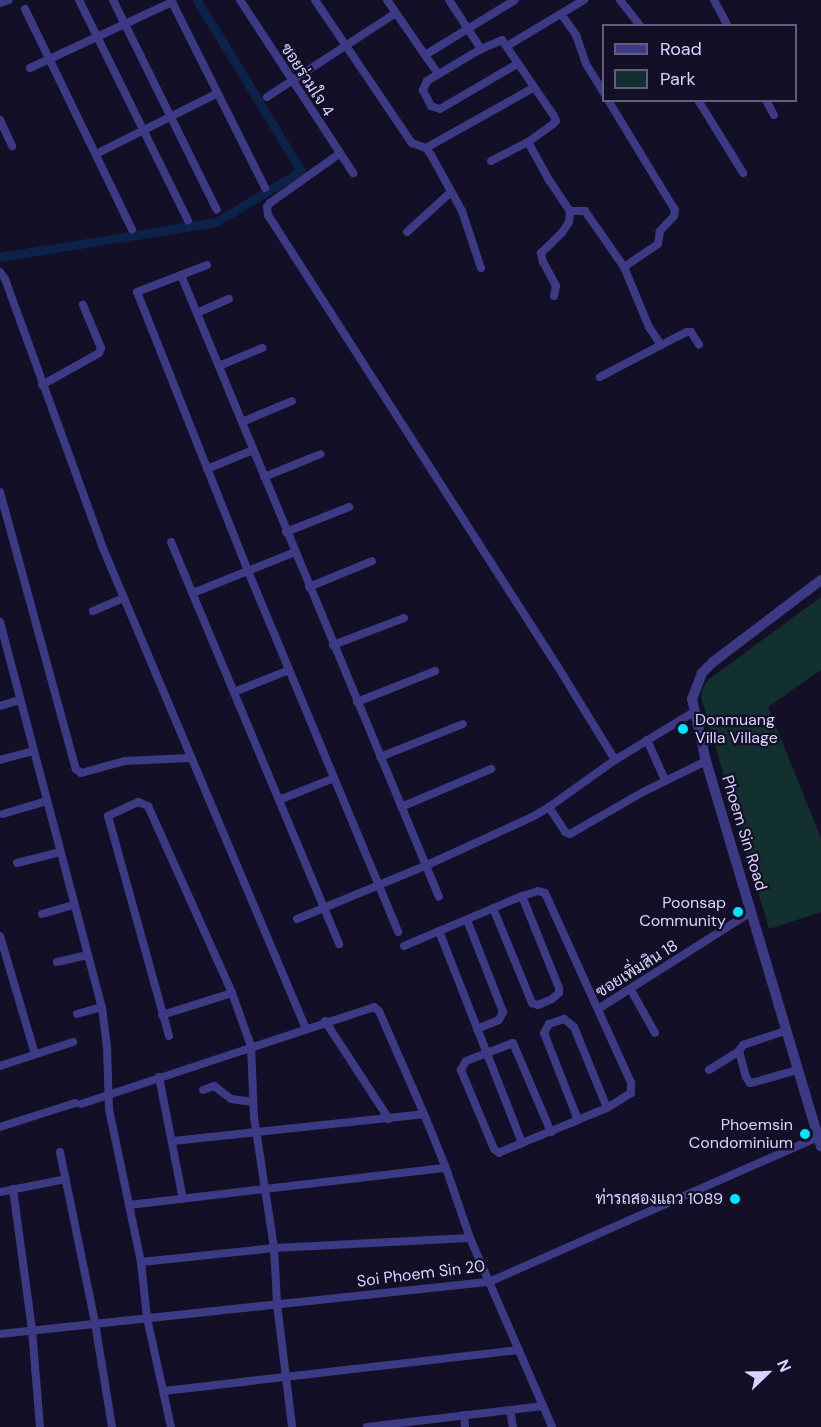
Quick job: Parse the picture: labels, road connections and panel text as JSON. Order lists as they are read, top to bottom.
{
  "streets": {
    "street": [
      "ซอยร่วมใจ 4",
      "Phoem Sin Road",
      "ซอยเพิ่มสิน 18",
      "Soi Phoem Sin 20"
    ]
  },
  "crossings": [
    ["Phoem Sin Road", "ซอยเพิ่มสิน 18"],
    ["Phoem Sin Road", "Soi Phoem Sin 20"]
  ],
  "places": [
    "Donmuang Villa Village",
    "Poonsap Community",
    "Phoemsin Condominium",
    "ท่ารถสองแถว 1089"
  ],
  "legend": ["Road", "Park"],
  "north": "top right"
}
